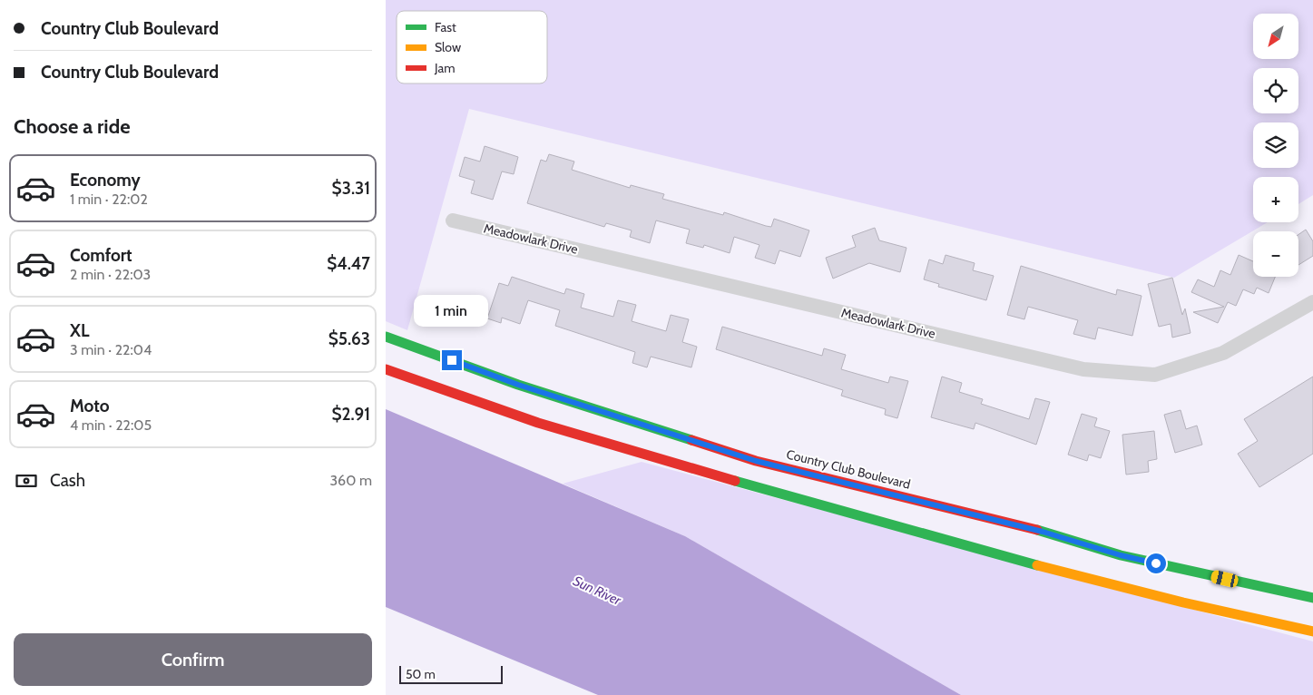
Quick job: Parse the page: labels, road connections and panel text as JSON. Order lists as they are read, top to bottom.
{
  "streets": {
    "highway": ["Country Club Boulevard"],
    "street": ["Meadowlark Drive"]
  },
  "water": ["Sun River"],
  "legend": ["Fast", "Slow", "Jam"],
  "scale_bar": "50 m",
  "north": "bottom left",
  "page": {
    "banner": ["Country Club Boulevard", "Country Club Boulevard"],
    "map_buttons": ["+", "−"],
    "heading": "Choose a ride",
    "list": [
      {
        "name": "Economy",
        "note": "1 min · 22:02",
        "value": "$3.31"
      },
      {
        "name": "Comfort",
        "note": "2 min · 22:03",
        "value": "$4.47"
      },
      {
        "name": "XL",
        "note": "3 min · 22:04",
        "value": "$5.63"
      },
      {
        "name": "Moto",
        "note": "4 min · 22:05",
        "value": "$2.91"
      }
    ],
    "bubble": "1 min",
    "pay": ["Cash", "360 m"],
    "buttons": "Confirm",
    "scale": "50 m"
  }
}
